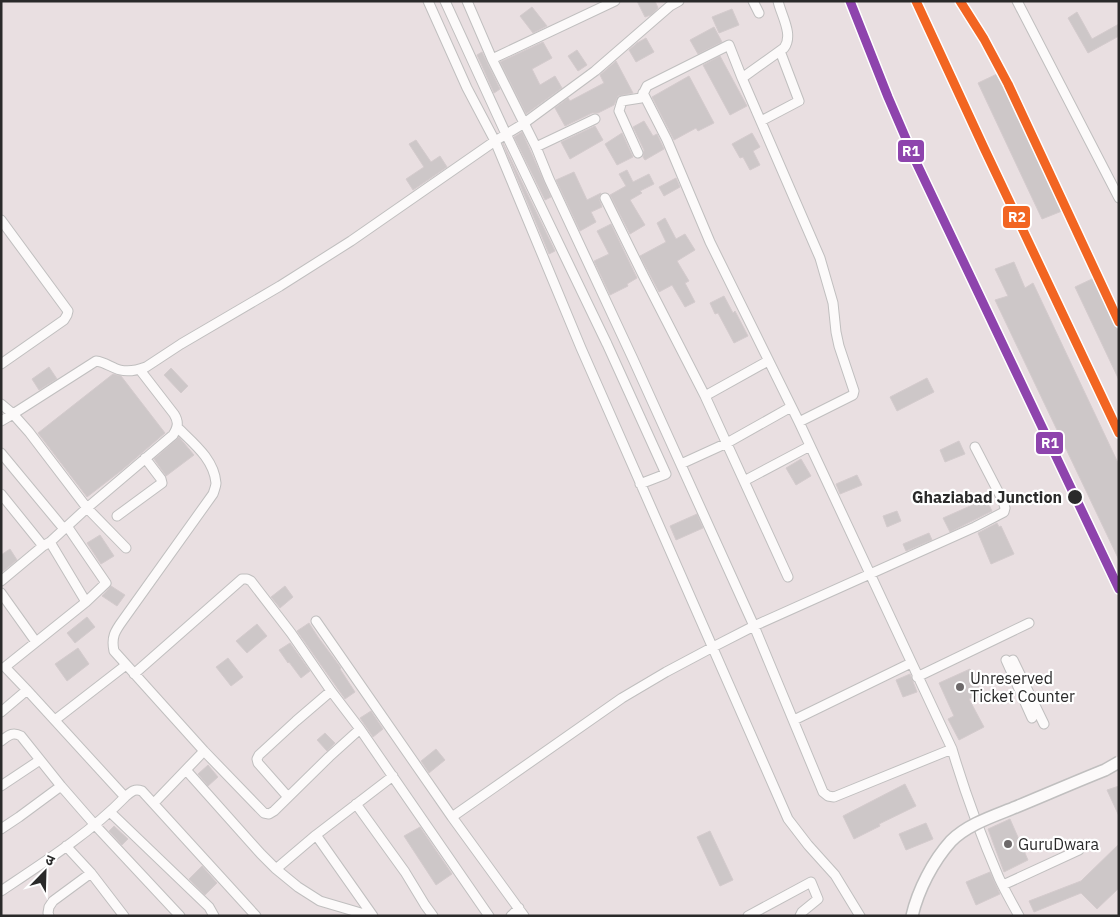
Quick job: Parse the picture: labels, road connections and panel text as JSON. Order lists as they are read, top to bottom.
{
  "places": ["Ghaziabad Junction", "Unreserved Ticket Counter", "GuruDwara"],
  "lines": ["transit line R1", "transit line R2"],
  "north": "top right"
}
